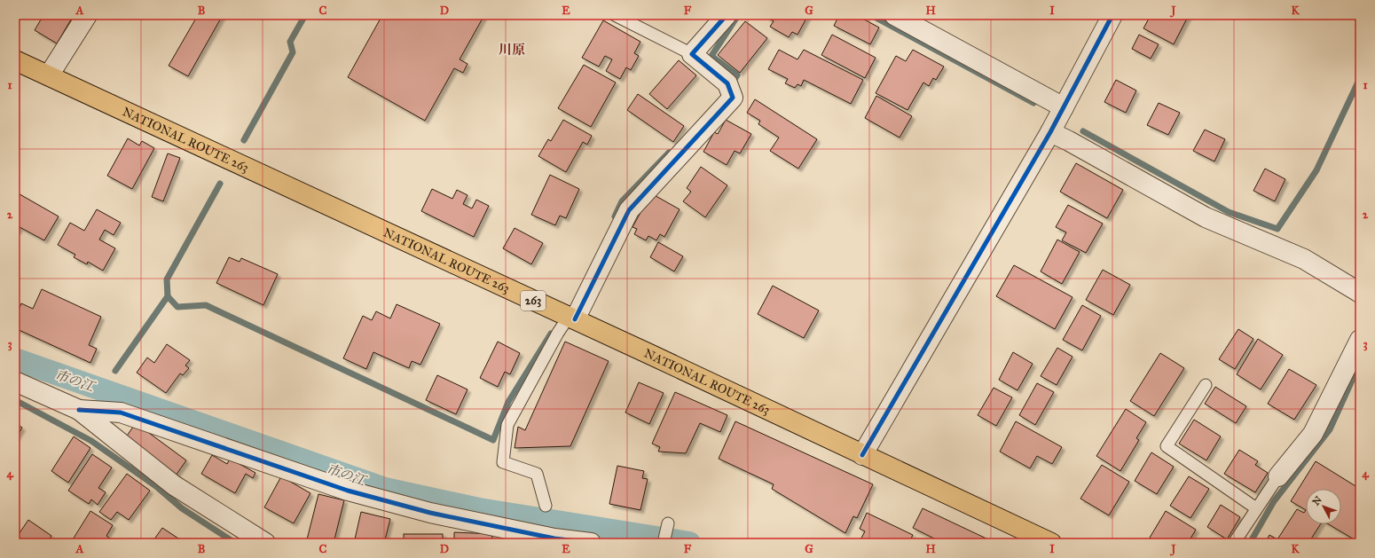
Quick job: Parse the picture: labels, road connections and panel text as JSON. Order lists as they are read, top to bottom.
{
  "streets": {
    "highway": ["NATIONAL ROUTE 263", "263"]
  },
  "districts": ["川原"],
  "water": ["市の江"],
  "north": "top left",
  "grid": {
    "columns": [
      "A",
      "B",
      "C",
      "D",
      "E",
      "F",
      "G",
      "H",
      "I",
      "J",
      "K"
    ],
    "rows": [
      "1",
      "2",
      "3",
      "4"
    ]
  }
}
